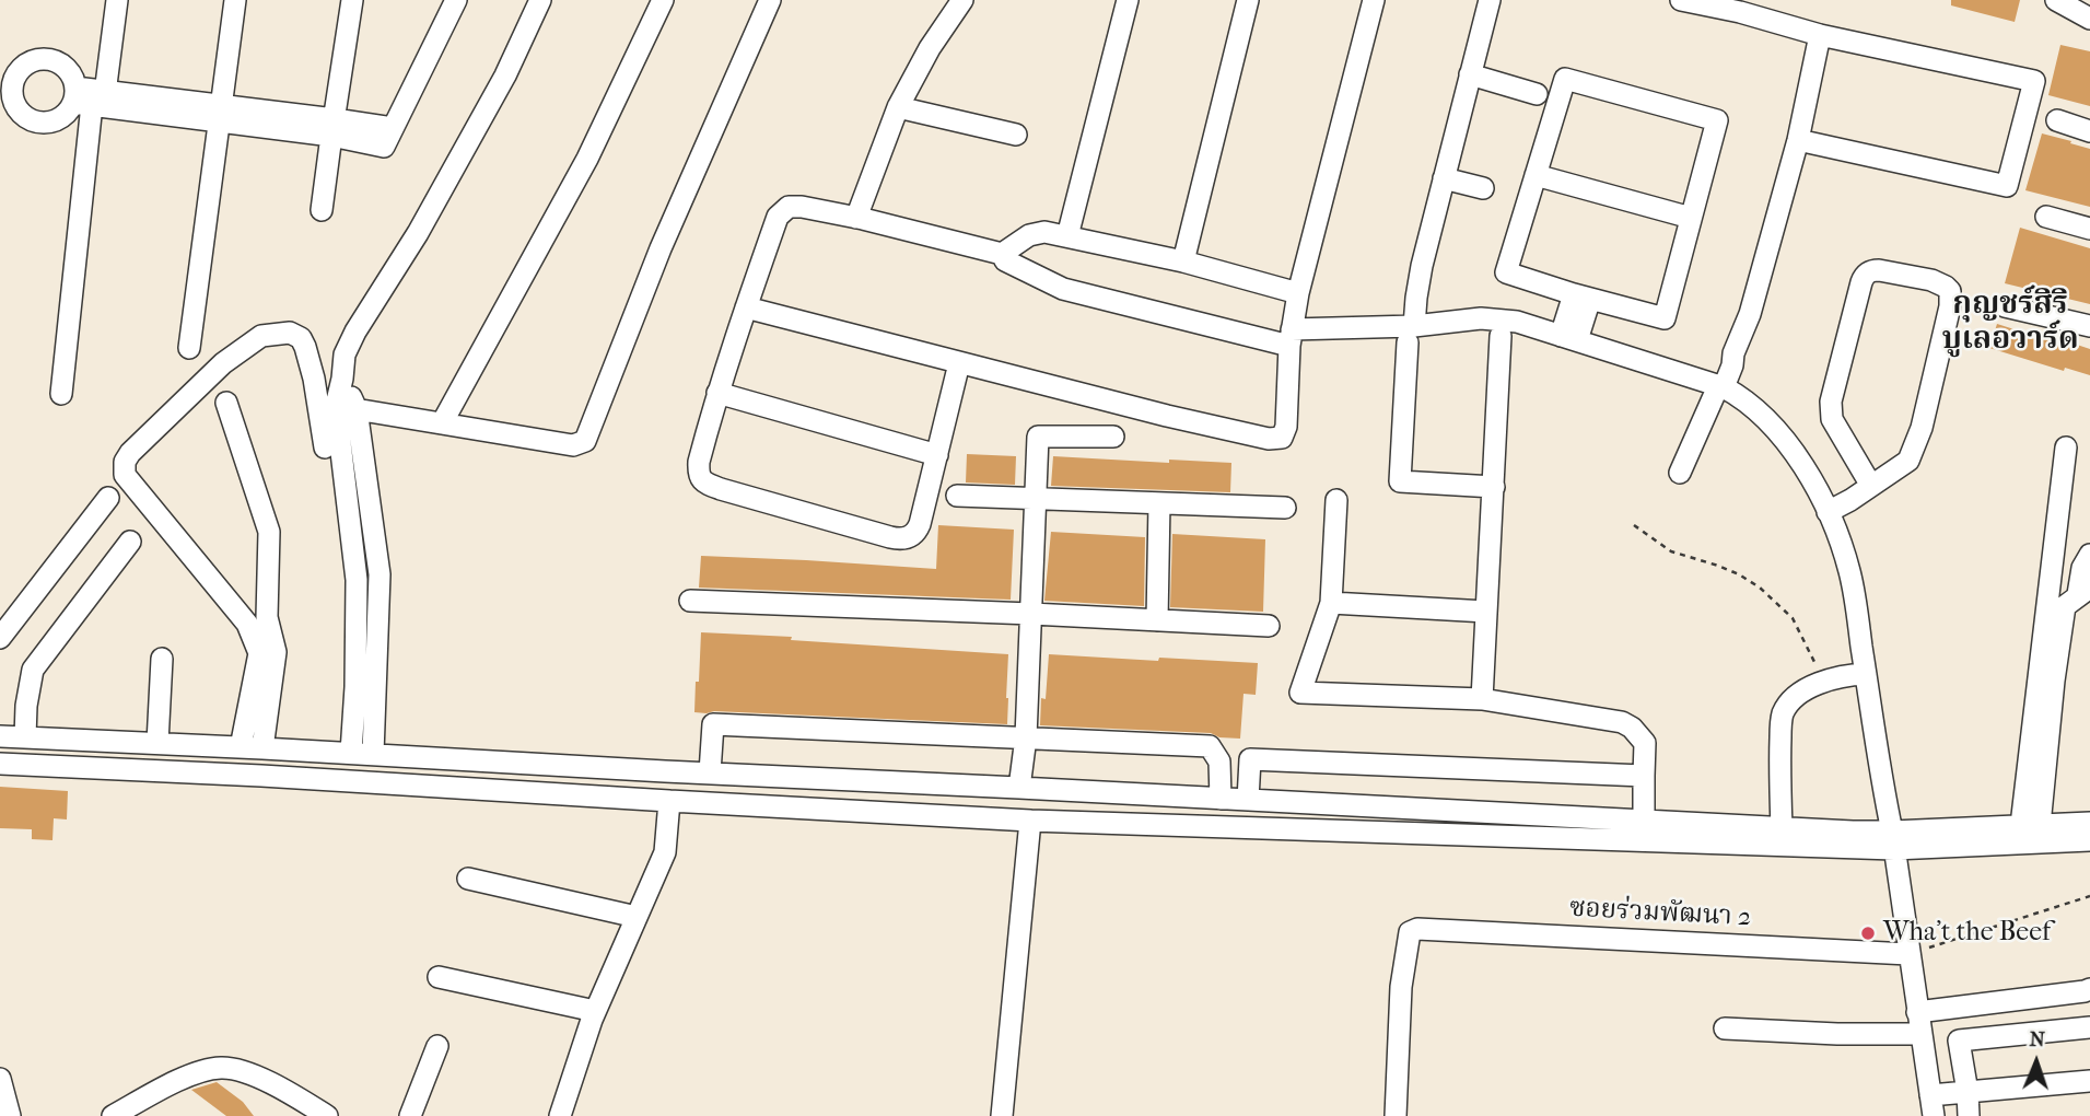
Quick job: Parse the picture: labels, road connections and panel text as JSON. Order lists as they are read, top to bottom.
{
  "streets": {
    "street": ["ซอยร่วมพัฒนา 2"]
  },
  "districts": ["กุญชร์สิริ บูเลอวาร์ด"],
  "places": ["Wha't the Beef"],
  "north": "top"
}
